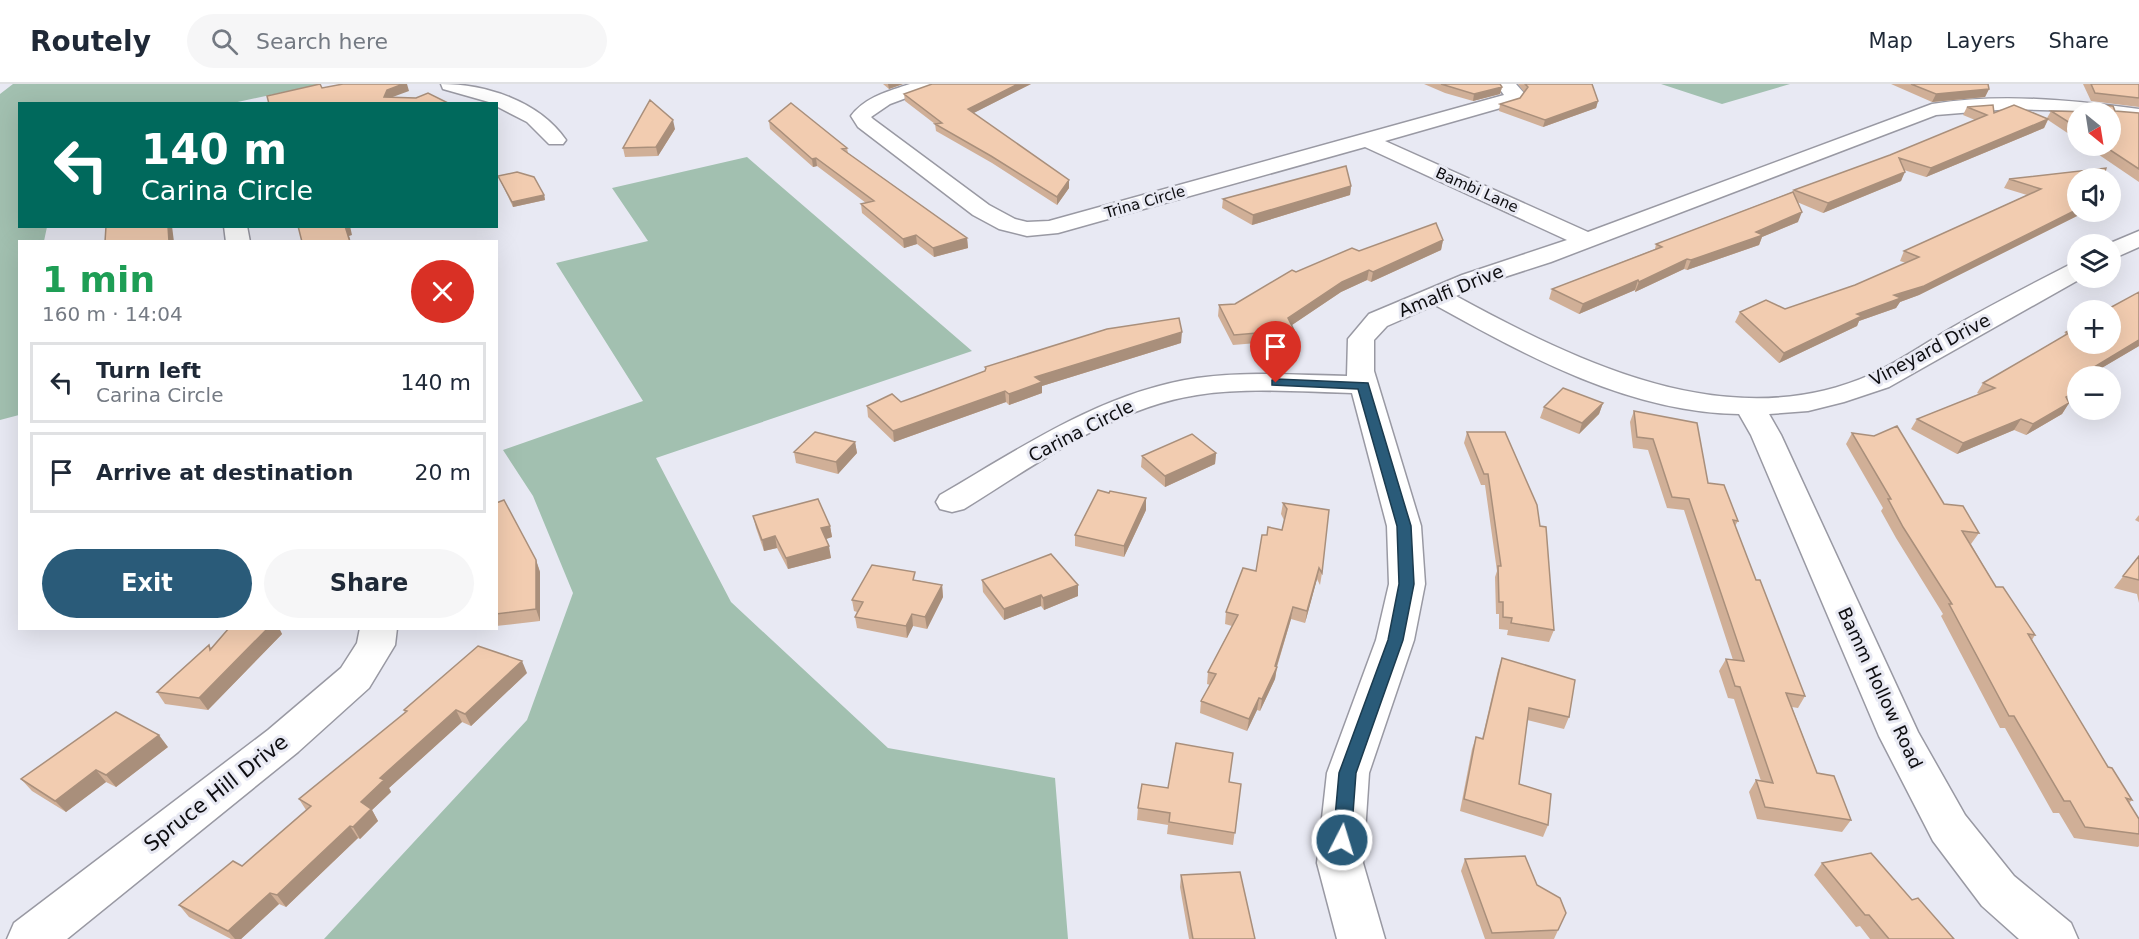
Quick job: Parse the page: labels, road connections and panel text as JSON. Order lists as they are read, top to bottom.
{
  "streets": {
    "street": [
      "Bambi Lane",
      "Trina Circle",
      "Amalfi Drive",
      "Vineyard Drive",
      "Carina Circle",
      "Bamm Hollow Road",
      "Spruce Hill Drive"
    ]
  },
  "crossings": [
    ["Bambi Lane", "Trina Circle"],
    ["Bambi Lane", "Amalfi Drive"],
    ["Amalfi Drive", "Vineyard Drive"],
    ["Amalfi Drive", "Carina Circle"],
    ["Vineyard Drive", "Bamm Hollow Road"]
  ],
  "north": "bottom right",
  "page": {
    "header": "Routely",
    "search": "Search here",
    "nav": ["Map", "Layers", "Share"],
    "map_buttons": ["+", "−"],
    "turn": ["140 m", "Carina Circle"],
    "heading": ["1 min", "160 m · 14:04"],
    "list": [
      {
        "name": "Turn left",
        "note": "Carina Circle",
        "value": "140 m"
      },
      {
        "name": "Arrive at destination",
        "value": "20 m"
      }
    ],
    "buttons": ["Exit", "Share"]
  }
}
